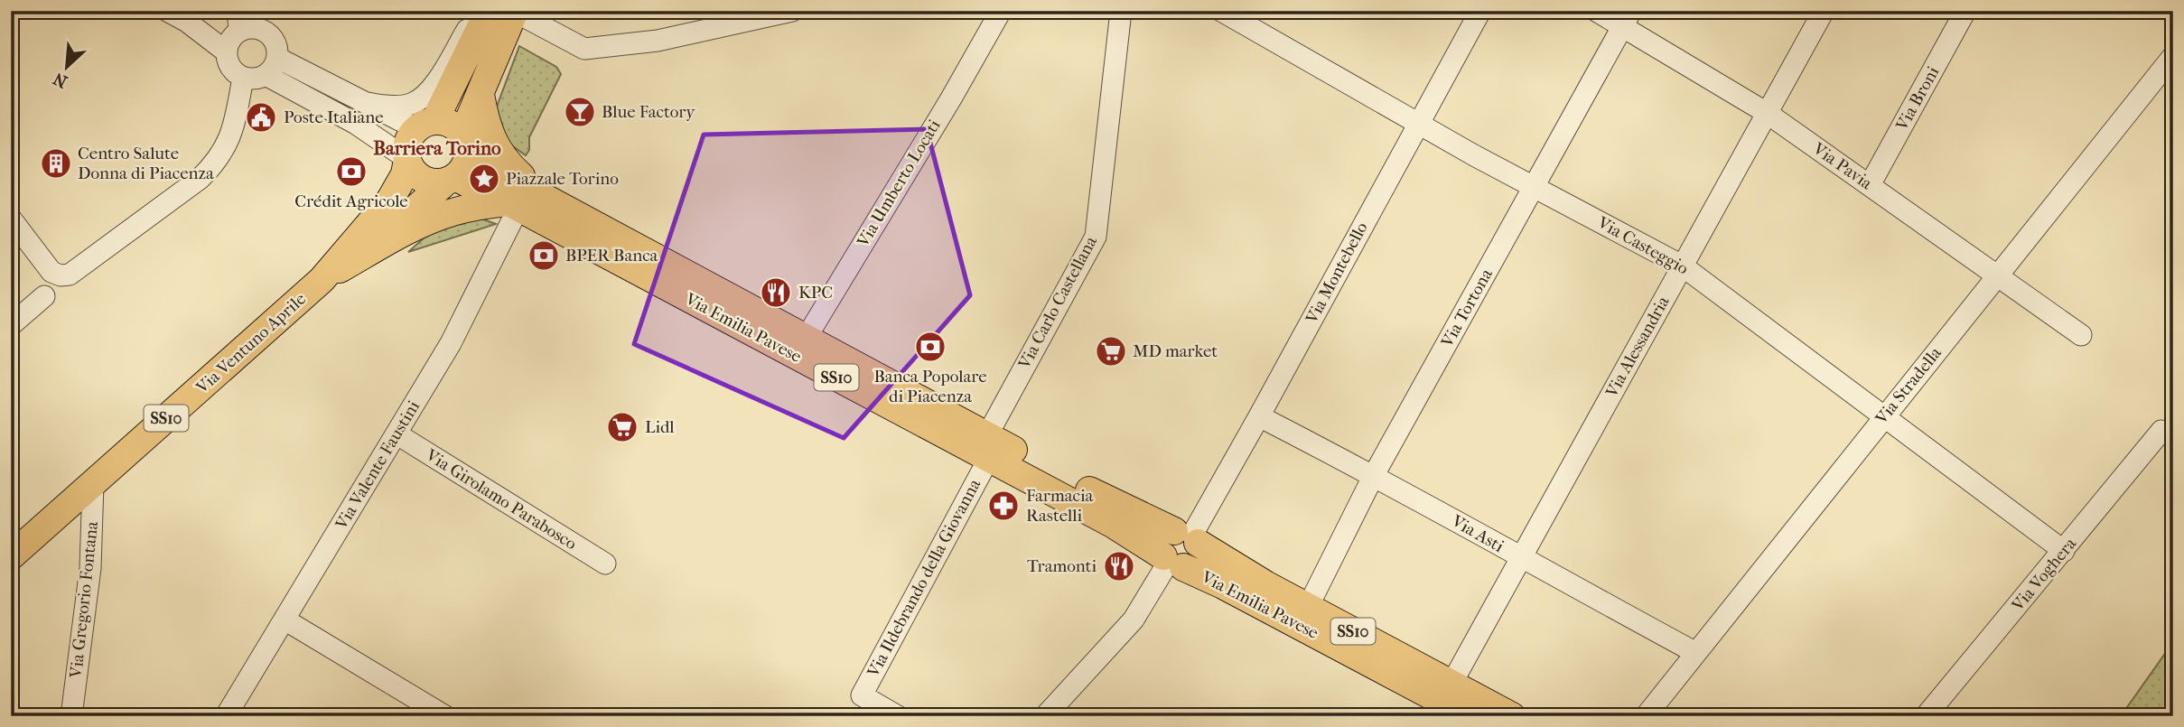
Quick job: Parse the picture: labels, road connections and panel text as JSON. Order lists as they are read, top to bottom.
{
  "streets": {
    "main road": ["Via Emilia Pavese", "Via Ventuno Aprile", "SS10"],
    "street": [
      "Via Broni",
      "Via Pavia",
      "Via Umberto Locati",
      "Via Casteggio",
      "Via Montebello",
      "Via Carlo Castellana",
      "Via Tortona",
      "Via Alessandria",
      "Via Stradella",
      "Via Valente Faustini",
      "Via Girolamo Parabosco",
      "Via Asti",
      "Via Voghera",
      "Via Ildebrando della Giovanna",
      "Via Gregorio Fontana"
    ]
  },
  "crossings": [
    ["Via Broni", "Via Pavia"],
    ["Via Pavia", "Via Tortona"],
    ["Via Pavia", "Via Alessandria"],
    ["Via Pavia", "Via Stradella"],
    ["Via Umberto Locati", "Via Emilia Pavese"],
    ["Via Casteggio", "Via Montebello"],
    ["Via Casteggio", "Via Tortona"],
    ["Via Casteggio", "Via Alessandria"],
    ["Via Casteggio", "Via Stradella"],
    ["Via Casteggio", "Via Voghera"],
    ["Via Montebello", "Via Emilia Pavese"],
    ["Via Montebello", "Via Asti"],
    ["Via Carlo Castellana", "Via Emilia Pavese"],
    ["Via Carlo Castellana", "Via Ildebrando della Giovanna"],
    ["Via Tortona", "Via Emilia Pavese"],
    ["Via Tortona", "Via Asti"],
    ["Via Emilia Pavese", "Via Ventuno Aprile"],
    ["Via Emilia Pavese", "Via Alessandria"],
    ["Via Emilia Pavese", "SS10"],
    ["Via Emilia Pavese", "Via Valente Faustini"],
    ["Via Emilia Pavese", "Via Ildebrando della Giovanna"],
    ["Via Ventuno Aprile", "SS10"],
    ["Via Ventuno Aprile", "Via Gregorio Fontana"],
    ["Via Alessandria", "Via Asti"],
    ["SS10", "Via Valente Faustini"],
    ["Via Stradella", "Via Asti"],
    ["Via Valente Faustini", "Via Girolamo Parabosco"]
  ],
  "districts": ["Barriera Torino"],
  "places": {
    "bar": ["Blue Factory"],
    "public building": ["Poste Italiane"],
    "building": ["Centro Salute Donna di Piacenza"],
    "bank": ["Crédit Agricole", "BPER Banca", "Banca Popolare di Piacenza"],
    "place": ["Piazzale Torino"],
    "restaurant": ["KPC", "Tramonti"],
    "supermarket": ["MD market", "Lidl"],
    "pharmacy": ["Farmacia Rastelli"]
  },
  "north": "bottom left"
}
